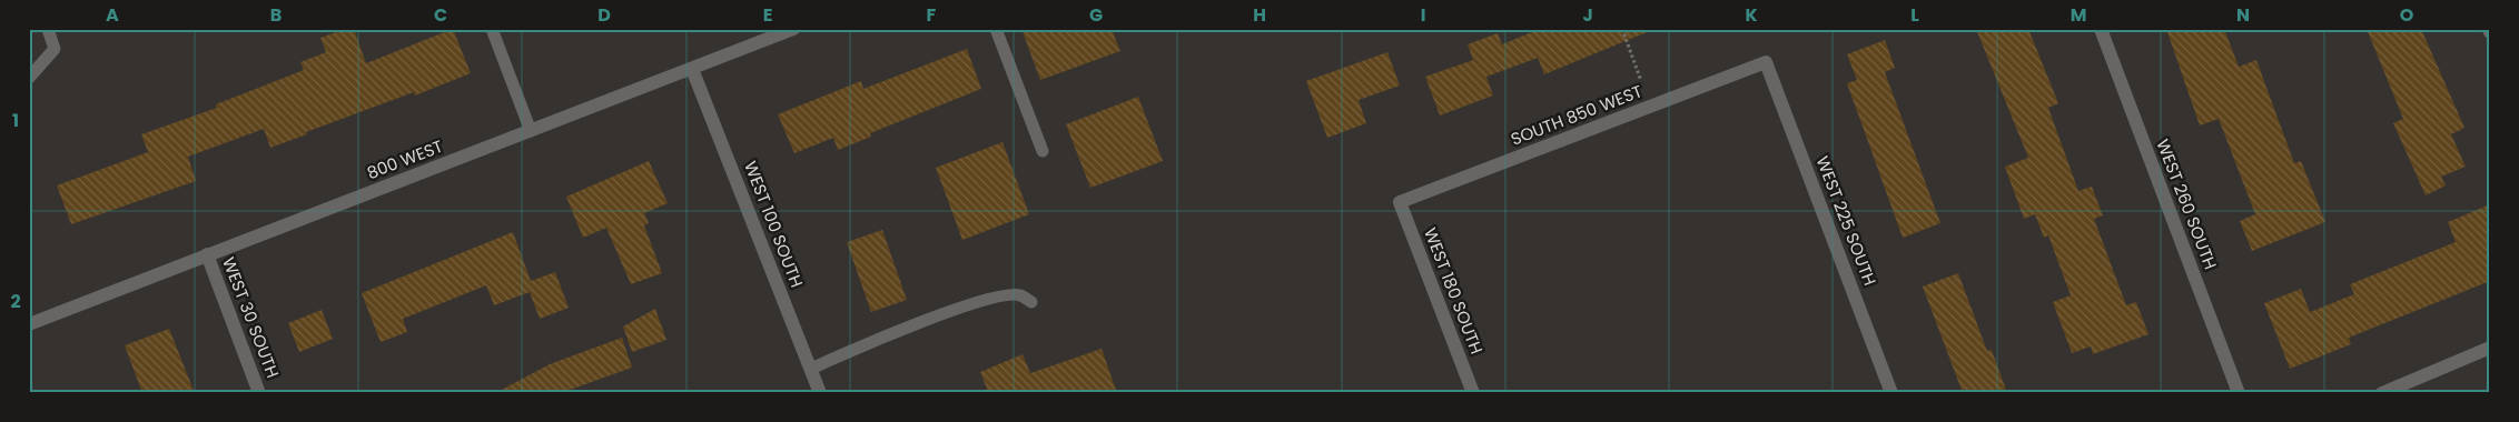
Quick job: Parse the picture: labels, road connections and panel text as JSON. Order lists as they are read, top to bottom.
{
  "streets": {
    "street": [
      "SOUTH 850 WEST",
      "800 WEST",
      "WEST 260 SOUTH",
      "WEST 225 SOUTH",
      "WEST 100 SOUTH",
      "WEST 180 SOUTH",
      "WEST 30 SOUTH"
    ]
  },
  "crossings": [
    ["SOUTH 850 WEST", "WEST 225 SOUTH"],
    ["SOUTH 850 WEST", "WEST 180 SOUTH"],
    ["800 WEST", "WEST 100 SOUTH"],
    ["800 WEST", "WEST 30 SOUTH"]
  ],
  "grid": {
    "columns": [
      "A",
      "B",
      "C",
      "D",
      "E",
      "F",
      "G",
      "H",
      "I",
      "J",
      "K",
      "L",
      "M",
      "N",
      "O"
    ],
    "rows": ["1", "2"]
  }
}
